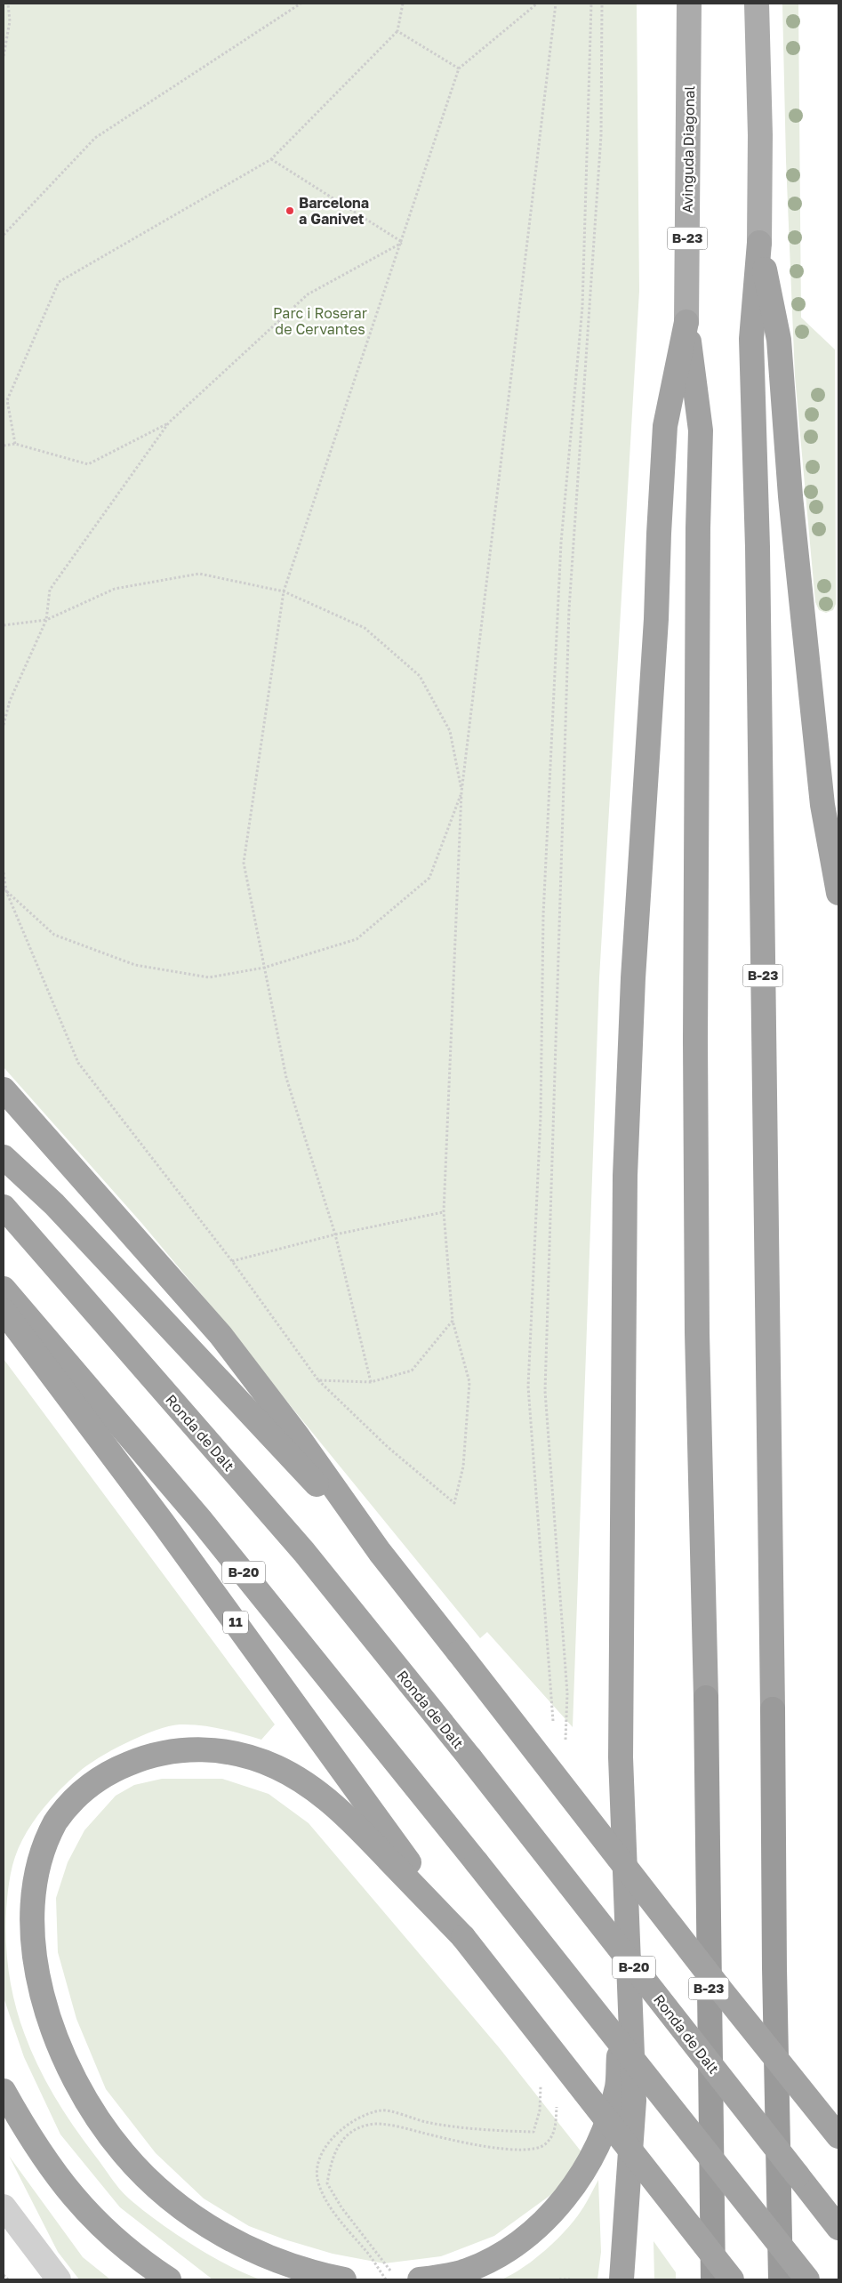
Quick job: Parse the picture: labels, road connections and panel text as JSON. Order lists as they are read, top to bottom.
{
  "streets": {
    "highway": [
      "B-23",
      "Ronda de Dalt",
      "B-20",
      "11"
    ],
    "main road": ["Avinguda Diagonal"]
  },
  "crossings": [
    ["Avinguda Diagonal", "B-23"]
  ],
  "parks": ["Parc i Roserar de Cervantes"],
  "places": ["Barcelona a Ganivet"]
}
